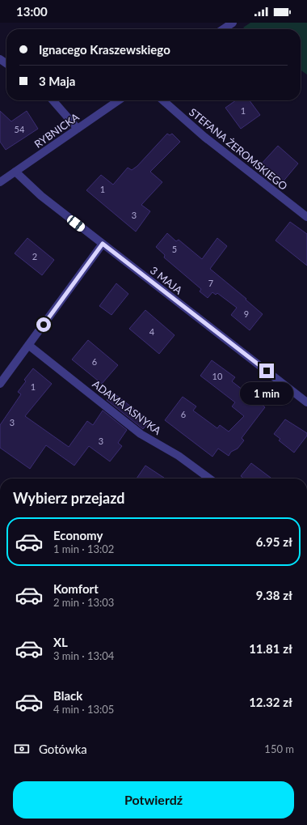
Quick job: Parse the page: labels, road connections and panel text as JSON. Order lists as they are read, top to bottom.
{
  "streets": {
    "street": [
      "RYBNICKA",
      "STEFANA ŻEROMSKIEGO",
      "3 MAJA",
      "ADAMA ASNYKA"
    ]
  },
  "crossings": [
    ["RYBNICKA", "3 MAJA"]
  ],
  "house_numbers": [
    "1",
    "54",
    "1",
    "3",
    "5",
    "2",
    "7",
    "9",
    "4",
    "6",
    "10",
    "1",
    "6",
    "3",
    "3"
  ],
  "page": {
    "status": "13:00",
    "banner": ["Ignacego Kraszewskiego", "3 Maja"],
    "bubble": "1 min",
    "heading": "Wybierz przejazd",
    "list": [
      {
        "name": "Economy",
        "note": "1 min · 13:02",
        "value": "6.95 zł"
      },
      {
        "name": "Komfort",
        "note": "2 min · 13:03",
        "value": "9.38 zł"
      },
      {
        "name": "XL",
        "note": "3 min · 13:04",
        "value": "11.81 zł"
      },
      {
        "name": "Black",
        "note": "4 min · 13:05",
        "value": "12.32 zł"
      }
    ],
    "pay": ["Gotówka", "150 m"],
    "buttons": "Potwierdź"
  }
}
